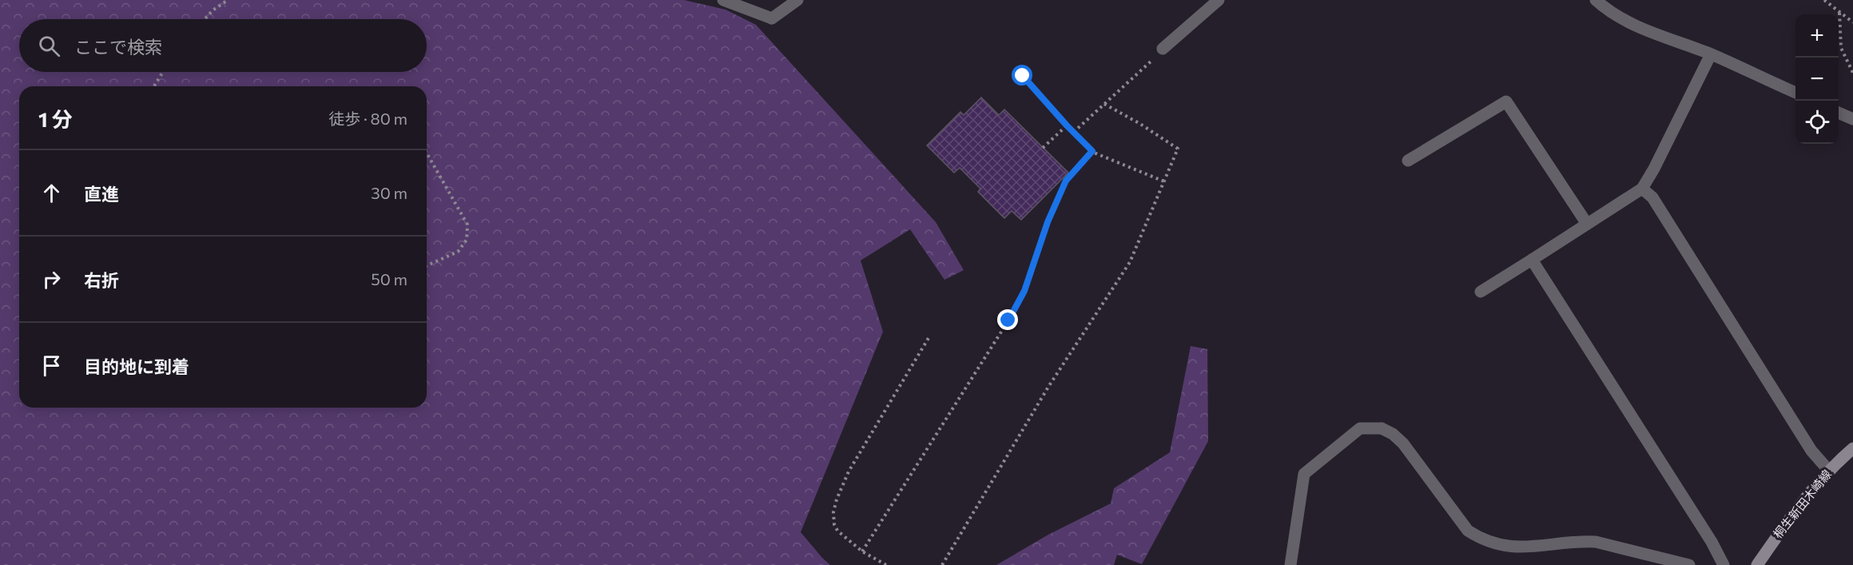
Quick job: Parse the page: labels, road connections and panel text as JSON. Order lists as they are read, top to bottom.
{
  "streets": {
    "main road": ["桐生新田木崎線"]
  },
  "page": {
    "map_buttons": ["+", "−"],
    "search": "ここで検索",
    "heading": ["1 分", "徒歩 · 80 m"],
    "list": [
      ["直進", "30 m"],
      ["右折", "50 m"],
      "目的地に到着"
    ]
  }
}
